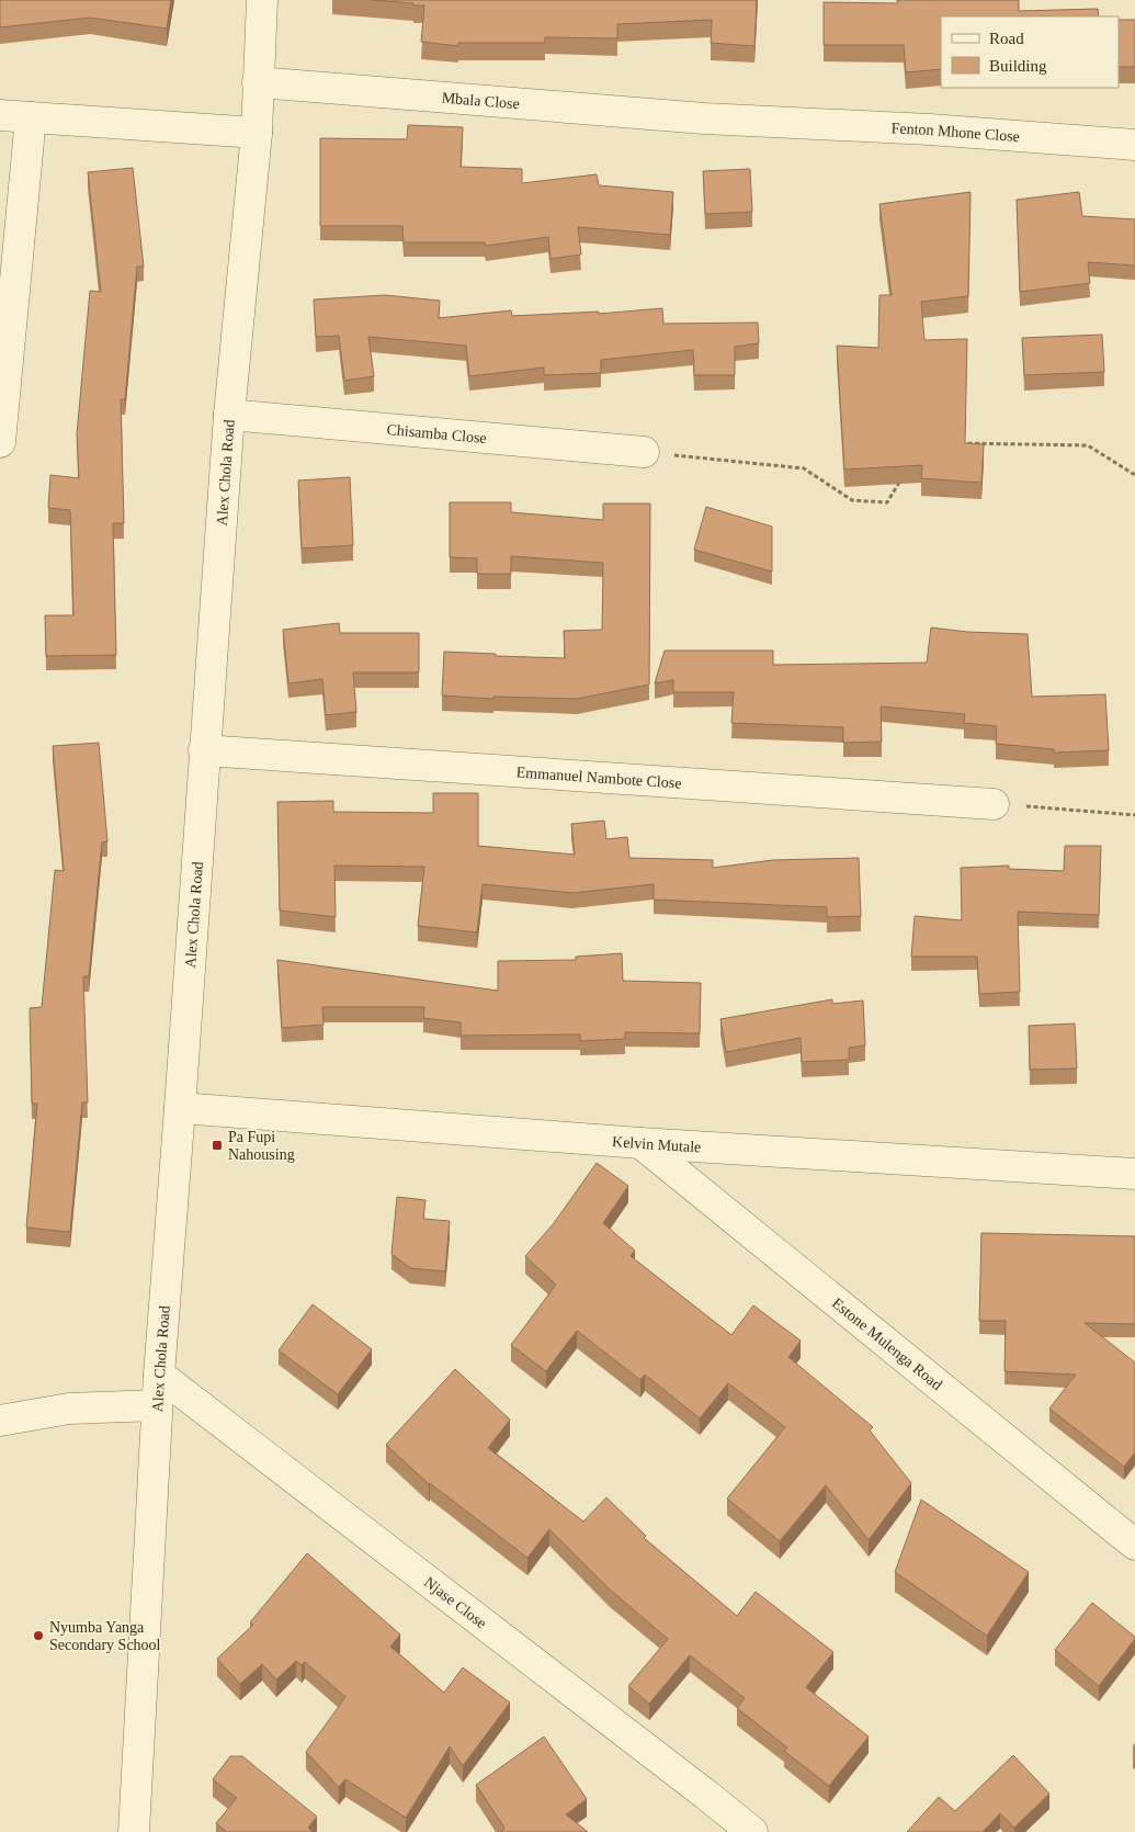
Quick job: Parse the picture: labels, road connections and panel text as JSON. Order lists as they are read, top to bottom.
{
  "streets": {
    "street": [
      "Mbala Close",
      "Fenton Mhone Close",
      "Chisamba Close",
      "Alex Chola Road",
      "Emmanuel Nambote Close",
      "Kelvin Mutale",
      "Estone Mulenga Road",
      "Njase Close"
    ]
  },
  "crossings": [
    ["Mbala Close", "Fenton Mhone Close"],
    ["Mbala Close", "Alex Chola Road"],
    ["Chisamba Close", "Alex Chola Road"],
    ["Alex Chola Road", "Emmanuel Nambote Close"],
    ["Alex Chola Road", "Kelvin Mutale"],
    ["Alex Chola Road", "Njase Close"],
    ["Kelvin Mutale", "Estone Mulenga Road"]
  ],
  "places": {
    "transit": ["Pa Fupi Nahousing"],
    "other": ["Nyumba Yanga Secondary School"]
  },
  "legend": ["Road", "Building"]
}
